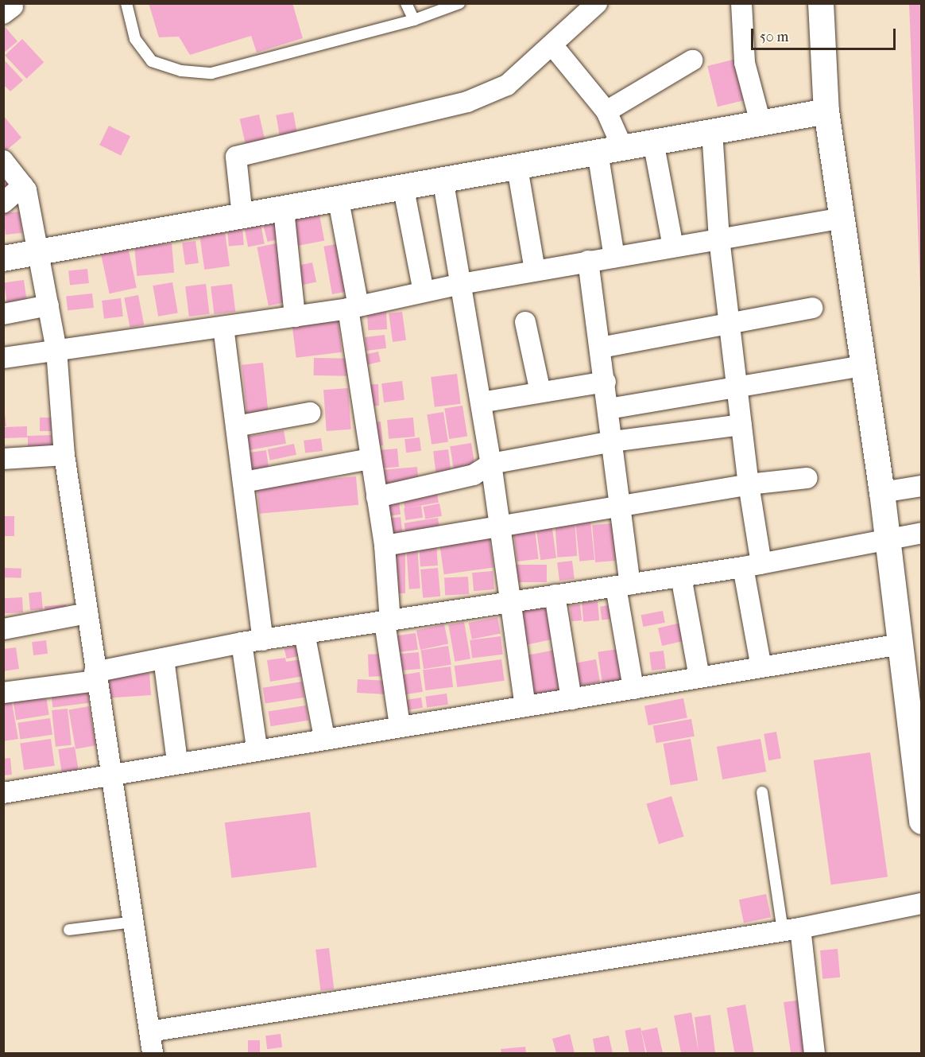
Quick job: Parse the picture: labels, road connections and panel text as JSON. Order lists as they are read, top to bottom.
{
  "scale_bar": "50 m"
}
